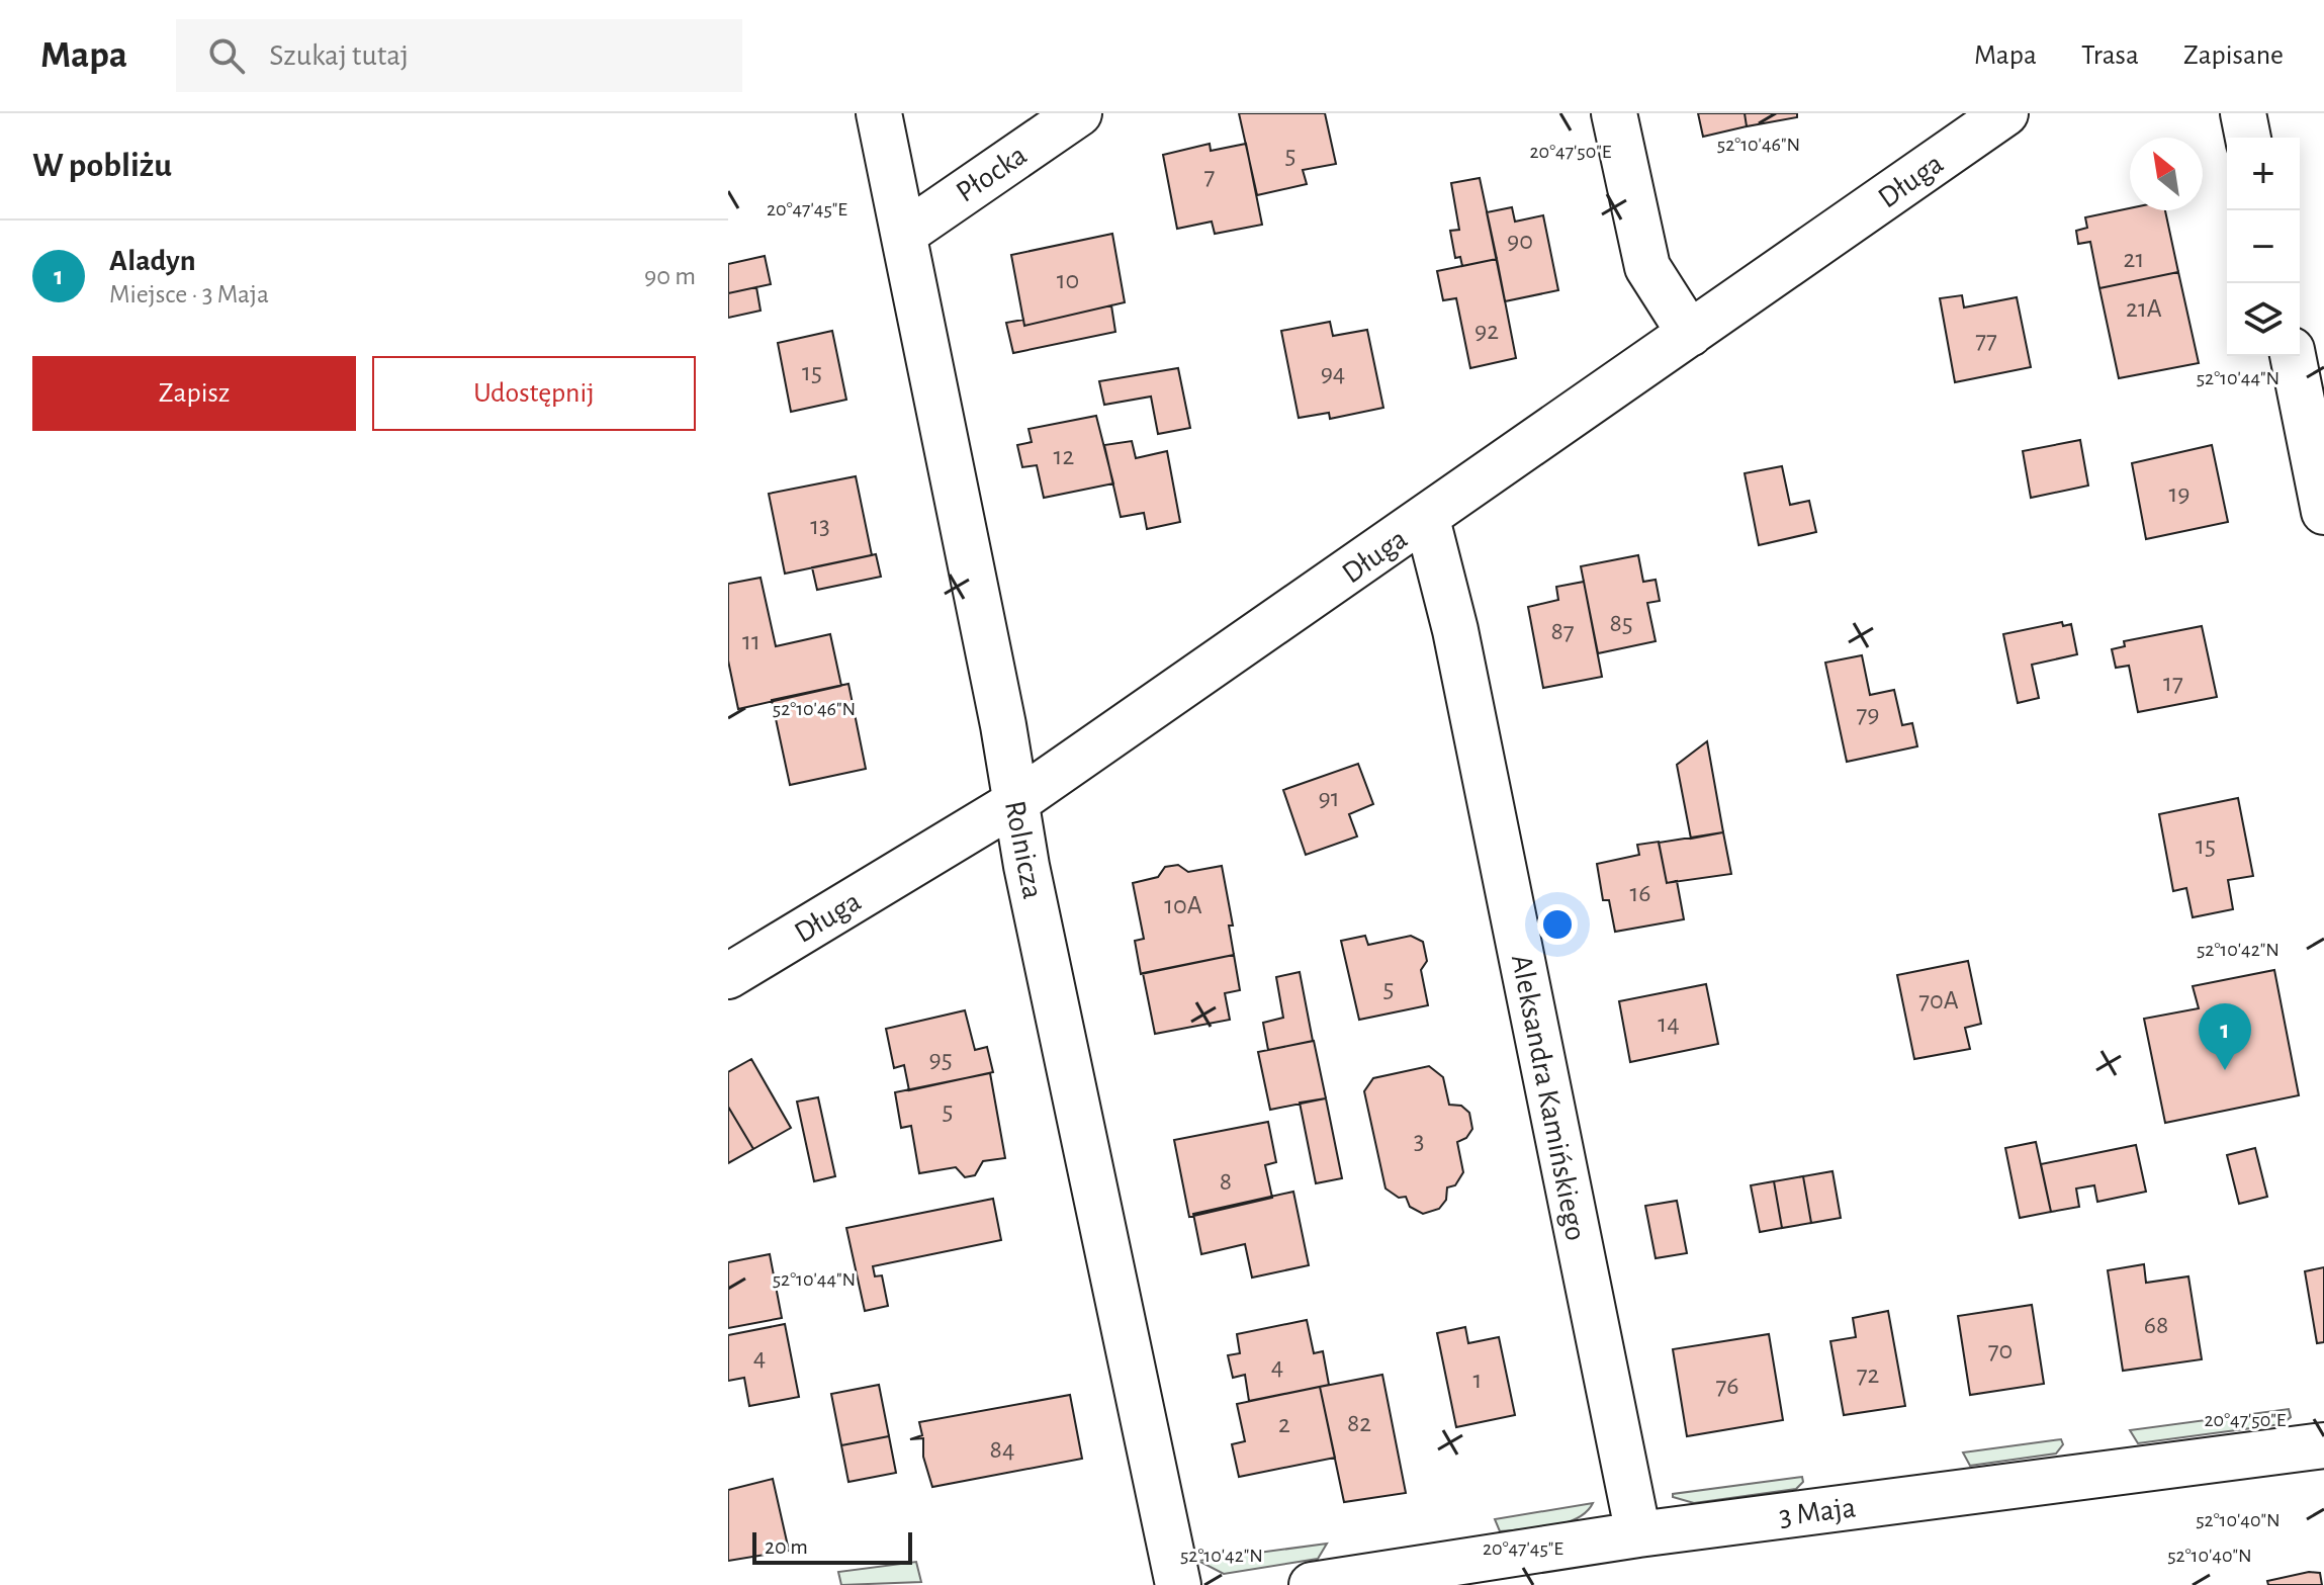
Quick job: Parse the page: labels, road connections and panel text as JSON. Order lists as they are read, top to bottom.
{
  "streets": {
    "street": [
      "Płocka",
      "Długa",
      "Rolnicza",
      "Aleksandra Kamińskiego",
      "3 Maja"
    ]
  },
  "crossings": [
    ["Płocka", "Rolnicza"],
    ["Długa", "Rolnicza"],
    ["Długa", "Aleksandra Kamińskiego"],
    ["Aleksandra Kamińskiego", "3 Maja"]
  ],
  "house_numbers": [
    "5",
    "7",
    "90",
    "21",
    "10",
    "21A",
    "92",
    "77",
    "15",
    "94",
    "12",
    "19",
    "13",
    "85",
    "87",
    "11",
    "17",
    "79",
    "91",
    "15",
    "16",
    "10A",
    "5",
    "70A",
    "14",
    "95",
    "5",
    "3",
    "8",
    "68",
    "70",
    "4",
    "4",
    "72",
    "1",
    "76",
    "82",
    "2",
    "84"
  ],
  "scale_bar": "20 m",
  "north": "top left",
  "page": {
    "header": "Mapa",
    "search": "Szukaj tutaj",
    "nav": ["Mapa", "Trasa", "Zapisane"],
    "heading": "W pobliżu",
    "map_buttons": ["+", "−"],
    "list": [
      {
        "mark": "1",
        "name": "Aladyn",
        "note": "Miejsce · 3 Maja",
        "value": "90 m"
      }
    ],
    "buttons": ["Zapisz", "Udostępnij"],
    "pins": "1",
    "scale": "20 m"
  },
  "coordinates": [
    "52°10'46\"N",
    "20°47'50\"E",
    "20°47'45\"E",
    "52°10'44\"N",
    "52°10'42\"N",
    "52°10'40\"N"
  ]
}
